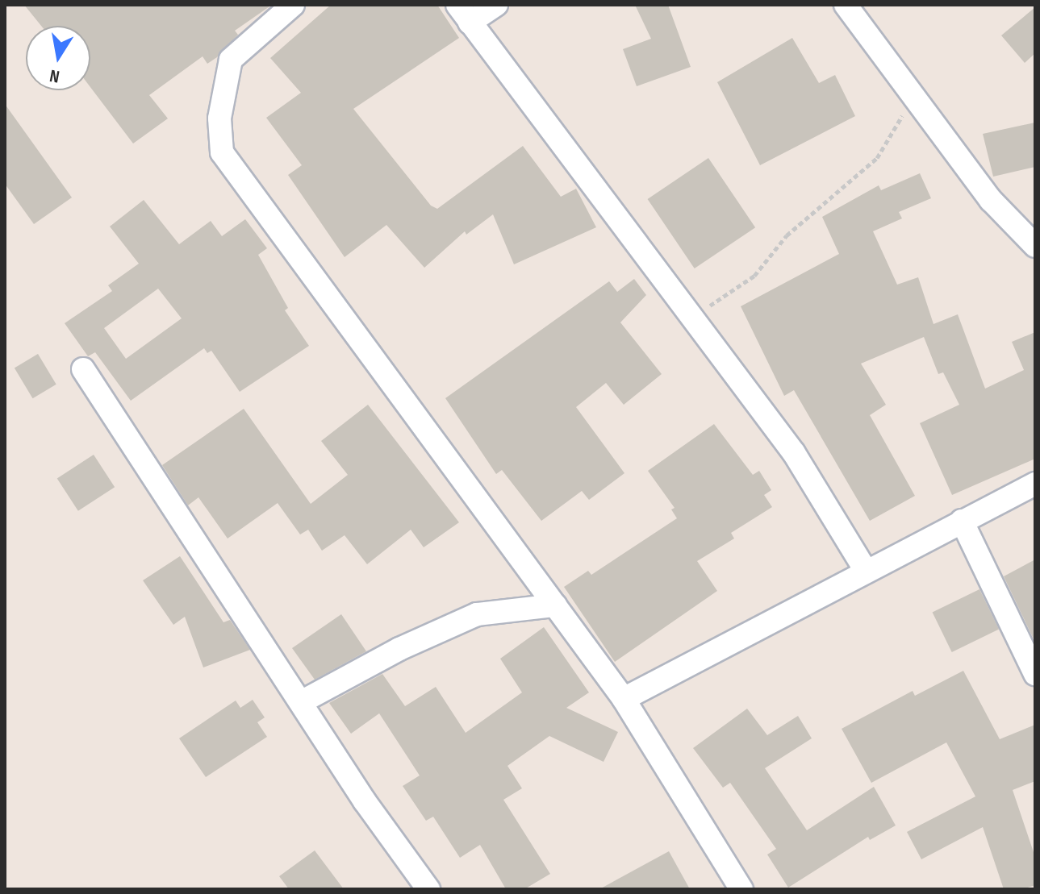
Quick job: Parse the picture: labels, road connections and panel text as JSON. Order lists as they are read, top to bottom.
{
  "north": "bottom"
}
